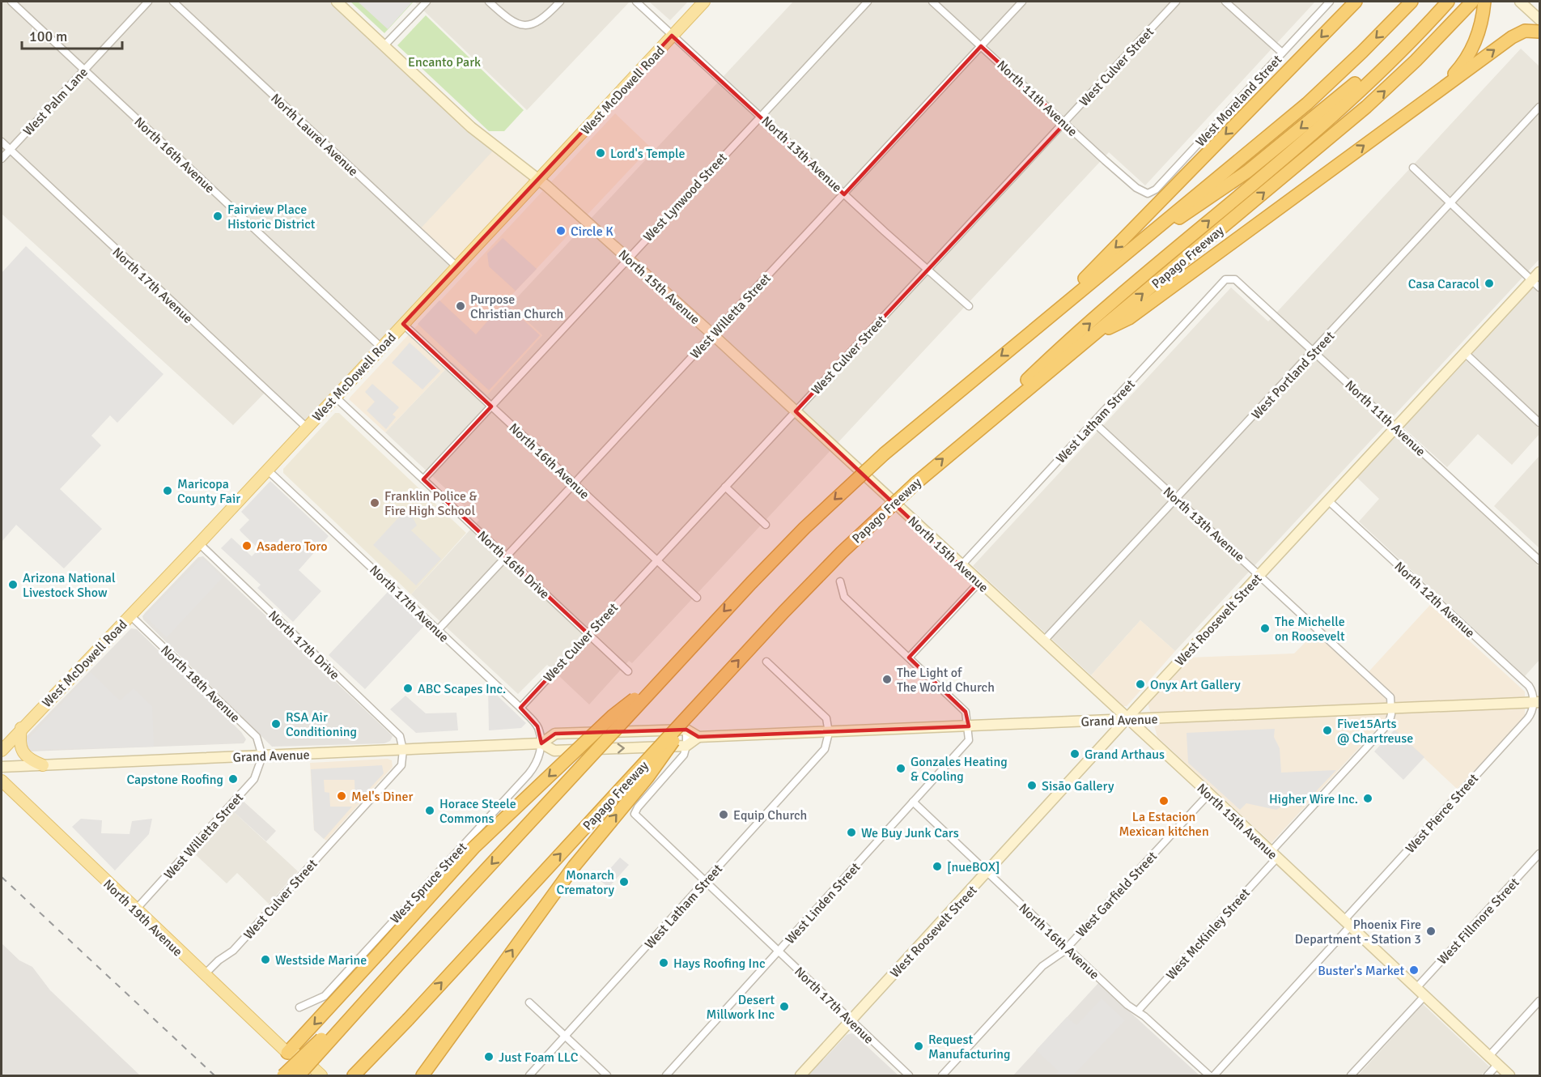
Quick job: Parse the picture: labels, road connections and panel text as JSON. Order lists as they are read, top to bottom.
{
  "streets": {
    "highway": ["Papago Freeway"],
    "main road": ["West McDowell Road", "North 19th Avenue"],
    "street": [
      "West Culver Street",
      "North 11th Avenue",
      "West Moreland Street",
      "West Palm Lane",
      "North Laurel Avenue",
      "North 13th Avenue",
      "North 16th Avenue",
      "West Lynwood Street",
      "North 17th Avenue",
      "North 15th Avenue",
      "West Willetta Street",
      "West Portland Street",
      "West Latham Street",
      "North 16th Drive",
      "North 12th Avenue",
      "West Roosevelt Street",
      "North 17th Drive",
      "North 18th Avenue",
      "Grand Avenue",
      "West Pierce Street",
      "West Spruce Street",
      "West Garfield Street",
      "West Linden Street",
      "West Fillmore Street",
      "West McKinley Street"
    ]
  },
  "crossings": [
    ["West Culver Street", "North 11th Avenue"],
    ["West Culver Street", "North 13th Avenue"],
    ["West Culver Street", "North 16th Avenue"],
    ["West Culver Street", "North 17th Avenue"],
    ["West Culver Street", "North 15th Avenue"],
    ["West Culver Street", "North 16th Drive"],
    ["West Culver Street", "North 17th Drive"],
    ["West Culver Street", "Grand Avenue"],
    ["West Culver Street", "North 19th Avenue"],
    ["West McDowell Road", "North Laurel Avenue"],
    ["West McDowell Road", "North 13th Avenue"],
    ["West McDowell Road", "North 16th Avenue"],
    ["West McDowell Road", "North 17th Avenue"],
    ["West McDowell Road", "North 15th Avenue"],
    ["West McDowell Road", "North 16th Drive"],
    ["West McDowell Road", "North 17th Drive"],
    ["West McDowell Road", "North 18th Avenue"],
    ["North 11th Avenue", "West Moreland Street"],
    ["North 11th Avenue", "West Willetta Street"],
    ["North 11th Avenue", "West Portland Street"],
    ["North 11th Avenue", "West Latham Street"],
    ["North 11th Avenue", "West Roosevelt Street"],
    ["West Palm Lane", "North 16th Avenue"],
    ["West Palm Lane", "North 17th Avenue"],
    ["North 13th Avenue", "West Lynwood Street"],
    ["North 13th Avenue", "West Willetta Street"],
    ["North 13th Avenue", "West Portland Street"],
    ["North 13th Avenue", "West Latham Street"],
    ["North 13th Avenue", "West Roosevelt Street"],
    ["North 13th Avenue", "Grand Avenue"],
    ["North 13th Avenue", "West McKinley Street"],
    ["North 16th Avenue", "West Lynwood Street"],
    ["North 16th Avenue", "West Willetta Street"],
    ["North 16th Avenue", "West Roosevelt Street"],
    ["North 16th Avenue", "West Garfield Street"],
    ["North 16th Avenue", "West Linden Street"],
    ["North 16th Avenue", "West McKinley Street"],
    ["West Lynwood Street", "North 15th Avenue"],
    ["West Lynwood Street", "North 16th Drive"],
    ["North 17th Avenue", "West Willetta Street"],
    ["North 17th Avenue", "West Latham Street"],
    ["North 17th Avenue", "West Roosevelt Street"],
    ["North 17th Avenue", "Grand Avenue"],
    ["North 17th Avenue", "West Spruce Street"],
    ["North 17th Avenue", "West Linden Street"],
    ["North 15th Avenue", "West Willetta Street"],
    ["North 15th Avenue", "West Portland Street"],
    ["North 15th Avenue", "West Latham Street"],
    ["North 15th Avenue", "West Roosevelt Street"],
    ["North 15th Avenue", "Grand Avenue"],
    ["North 15th Avenue", "West Pierce Street"],
    ["North 15th Avenue", "West Garfield Street"],
    ["North 15th Avenue", "West Fillmore Street"],
    ["North 15th Avenue", "West McKinley Street"],
    ["West Willetta Street", "North 16th Drive"],
    ["West Willetta Street", "North 18th Avenue"],
    ["West Willetta Street", "Grand Avenue"],
    ["West Willetta Street", "North 19th Avenue"],
    ["West Latham Street", "Grand Avenue"],
    ["North 12th Avenue", "West Roosevelt Street"],
    ["North 12th Avenue", "Grand Avenue"],
    ["North 12th Avenue", "West Pierce Street"],
    ["West Roosevelt Street", "Grand Avenue"],
    ["North 17th Drive", "Grand Avenue"],
    ["North 18th Avenue", "Grand Avenue"],
    ["Grand Avenue", "West Pierce Street"],
    ["Grand Avenue", "West Spruce Street"],
    ["Grand Avenue", "West Linden Street"],
    ["Grand Avenue", "West McKinley Street"]
  ],
  "parks": ["Encanto Park"],
  "places": [
    "Lord's Temple",
    "Fairview Place Historic District",
    "Circle K",
    "Casa Caracol",
    "Purpose Christian Church",
    "Maricopa County Fair",
    "Franklin Police & Fire High School",
    "Asadero Toro",
    "Arizona National Livestock Show",
    "The Michelle on Roosevelt",
    "The Light of The World Church",
    "Onyx Art Gallery",
    "ABC Scapes Inc.",
    "RSA Air Conditioning",
    "Five15Arts @ Chartreuse",
    "Grand Arthaus",
    "Gonzales Heating & Cooling",
    "Capstone Roofing",
    "Sisāo Gallery",
    "Mel's Diner",
    "Higher Wire Inc.",
    "La Estacion Mexican kitchen",
    "Horace Steele Commons",
    "Equip Church",
    "We Buy Junk Cars",
    "[nueBOX]",
    "Monarch Crematory",
    "Phoenix Fire Department - Station 3",
    "Westside Marine",
    "Hays Roofing Inc",
    "Buster's Market",
    "Desert Millwork Inc",
    "Request Manufacturing",
    "Just Foam LLC"
  ],
  "scale_bar": "100 m"
}
